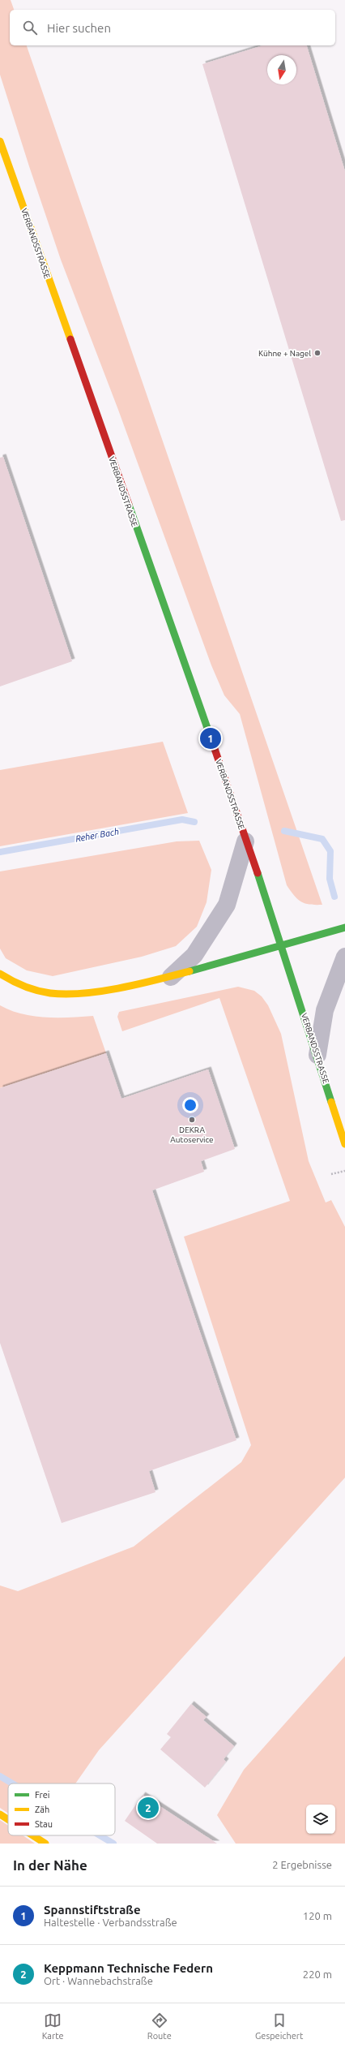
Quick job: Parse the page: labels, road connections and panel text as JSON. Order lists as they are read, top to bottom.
{
  "streets": {
    "main road": ["VERBANDSSTRASSE"]
  },
  "water": ["Reher Bach"],
  "places": ["Kühne + Nagel", "DEKRA Autoservice"],
  "legend": ["Frei", "Zäh", "Stau"],
  "north": "bottom",
  "page": {
    "search": "Hier suchen",
    "pins": ["1", "2"],
    "heading": ["In der Nähe", "2 Ergebnisse"],
    "list": [
      {
        "mark": "1",
        "name": "Spannstiftstraße",
        "note": "Haltestelle · Verbandsstraße",
        "value": "120 m"
      },
      {
        "mark": "2",
        "name": "Keppmann Technische Federn",
        "note": "Ort · Wannebachstraße",
        "value": "220 m"
      }
    ],
    "nav": ["Karte", "Route", "Gespeichert"]
  }
}
